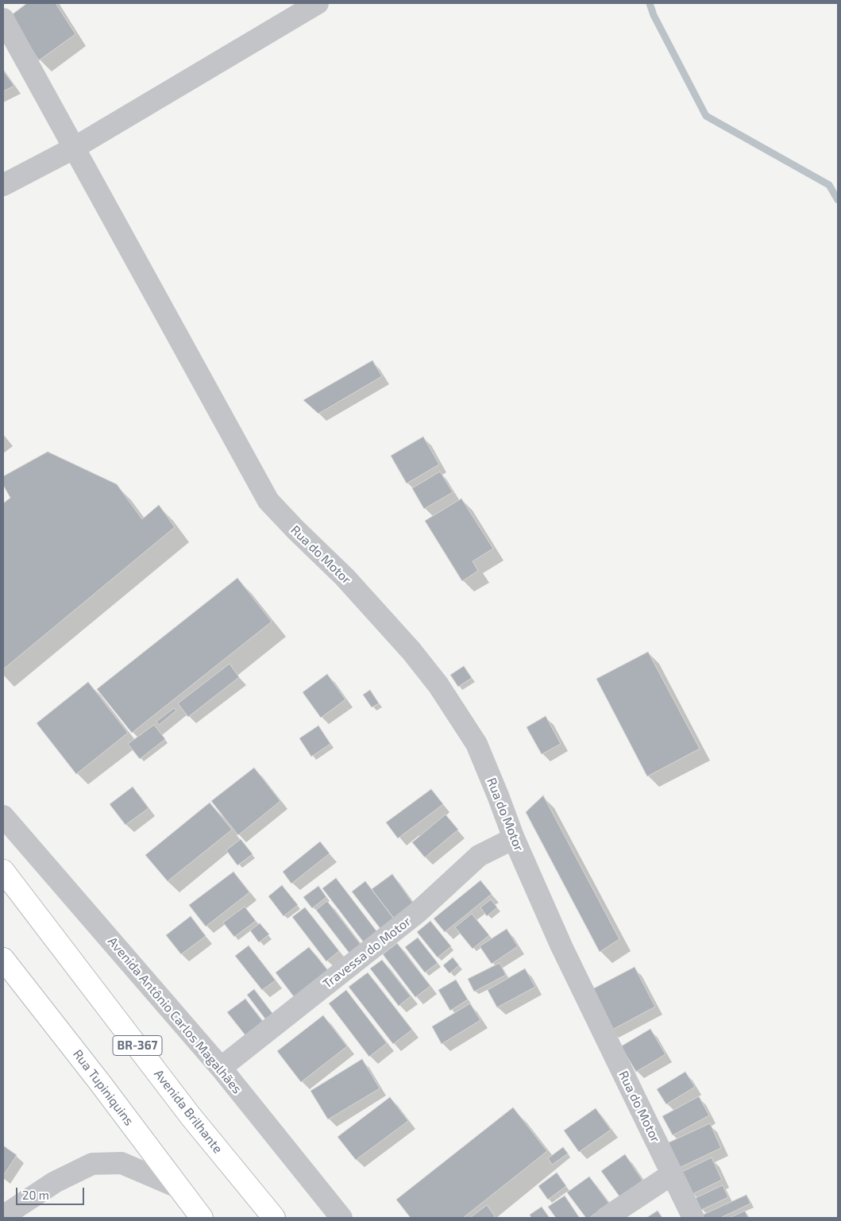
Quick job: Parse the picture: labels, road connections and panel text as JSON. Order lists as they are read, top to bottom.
{
  "streets": {
    "main road": ["BR-367", "Rua Tupiniquins", "Avenida Brilhante"],
    "street": ["Rua do Motor", "Travessa do Motor", "Avenida Antônio Carlos Magalhães"]
  },
  "crossings": [
    ["Rua do Motor", "Travessa do Motor"],
    ["Travessa do Motor", "Avenida Antônio Carlos Magalhães"]
  ],
  "scale_bar": "20 m"
}
